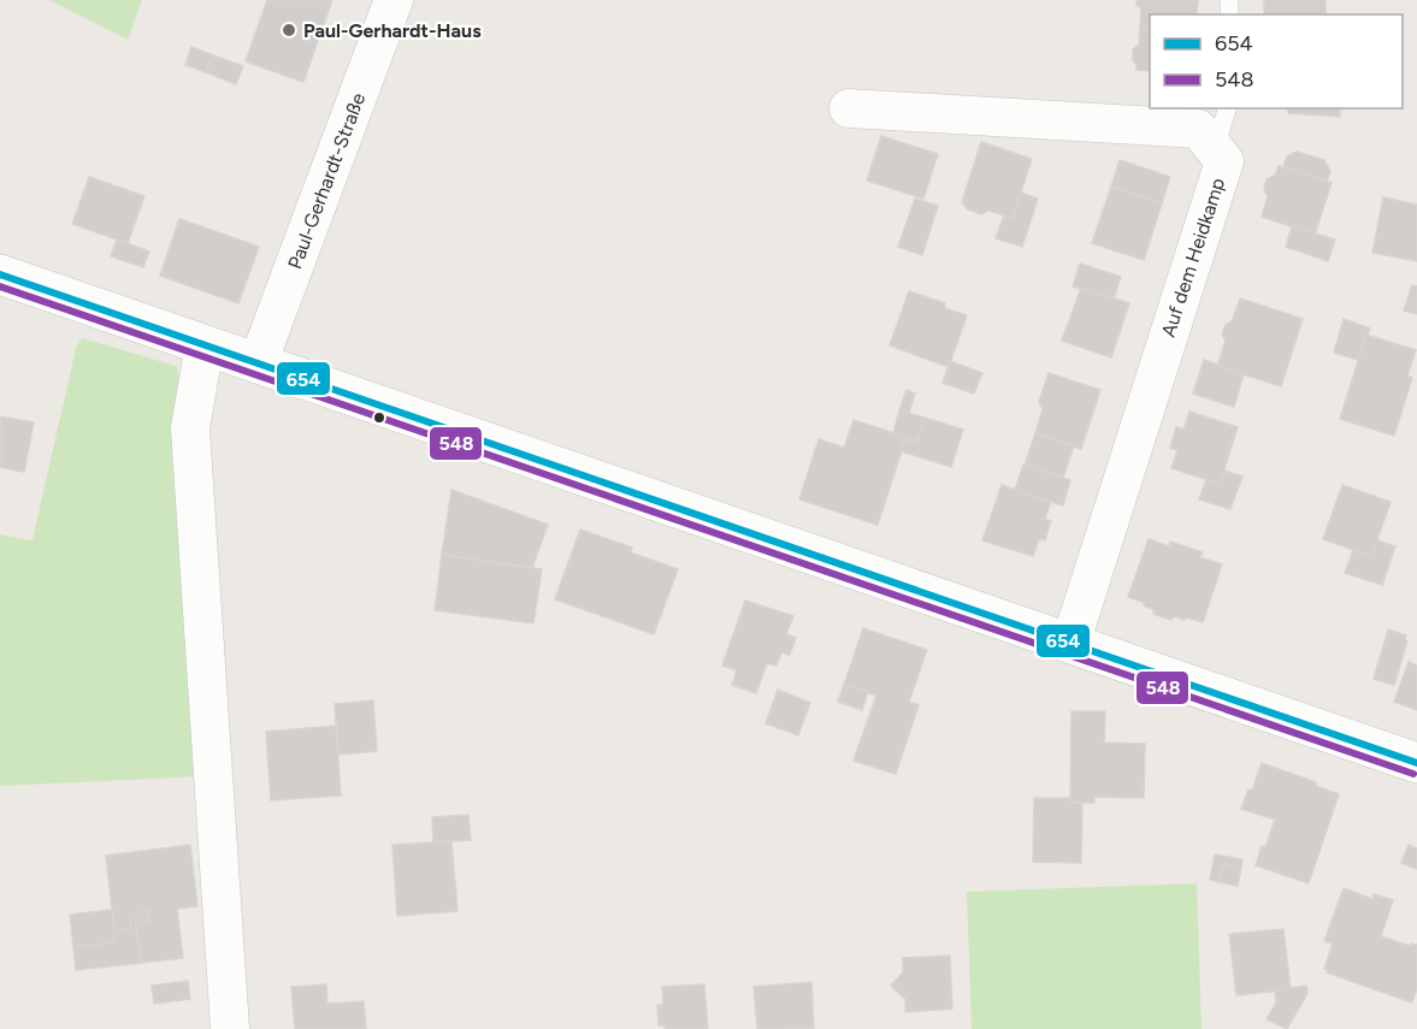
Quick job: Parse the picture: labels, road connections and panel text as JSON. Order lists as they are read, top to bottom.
{
  "streets": {
    "street": ["Paul-Gerhardt-Straße", "Auf dem Heidkamp"]
  },
  "places": ["Paul-Gerhardt-Haus"],
  "lines": ["transit line 654", "transit line 548"],
  "legend": ["654", "548"]
}
